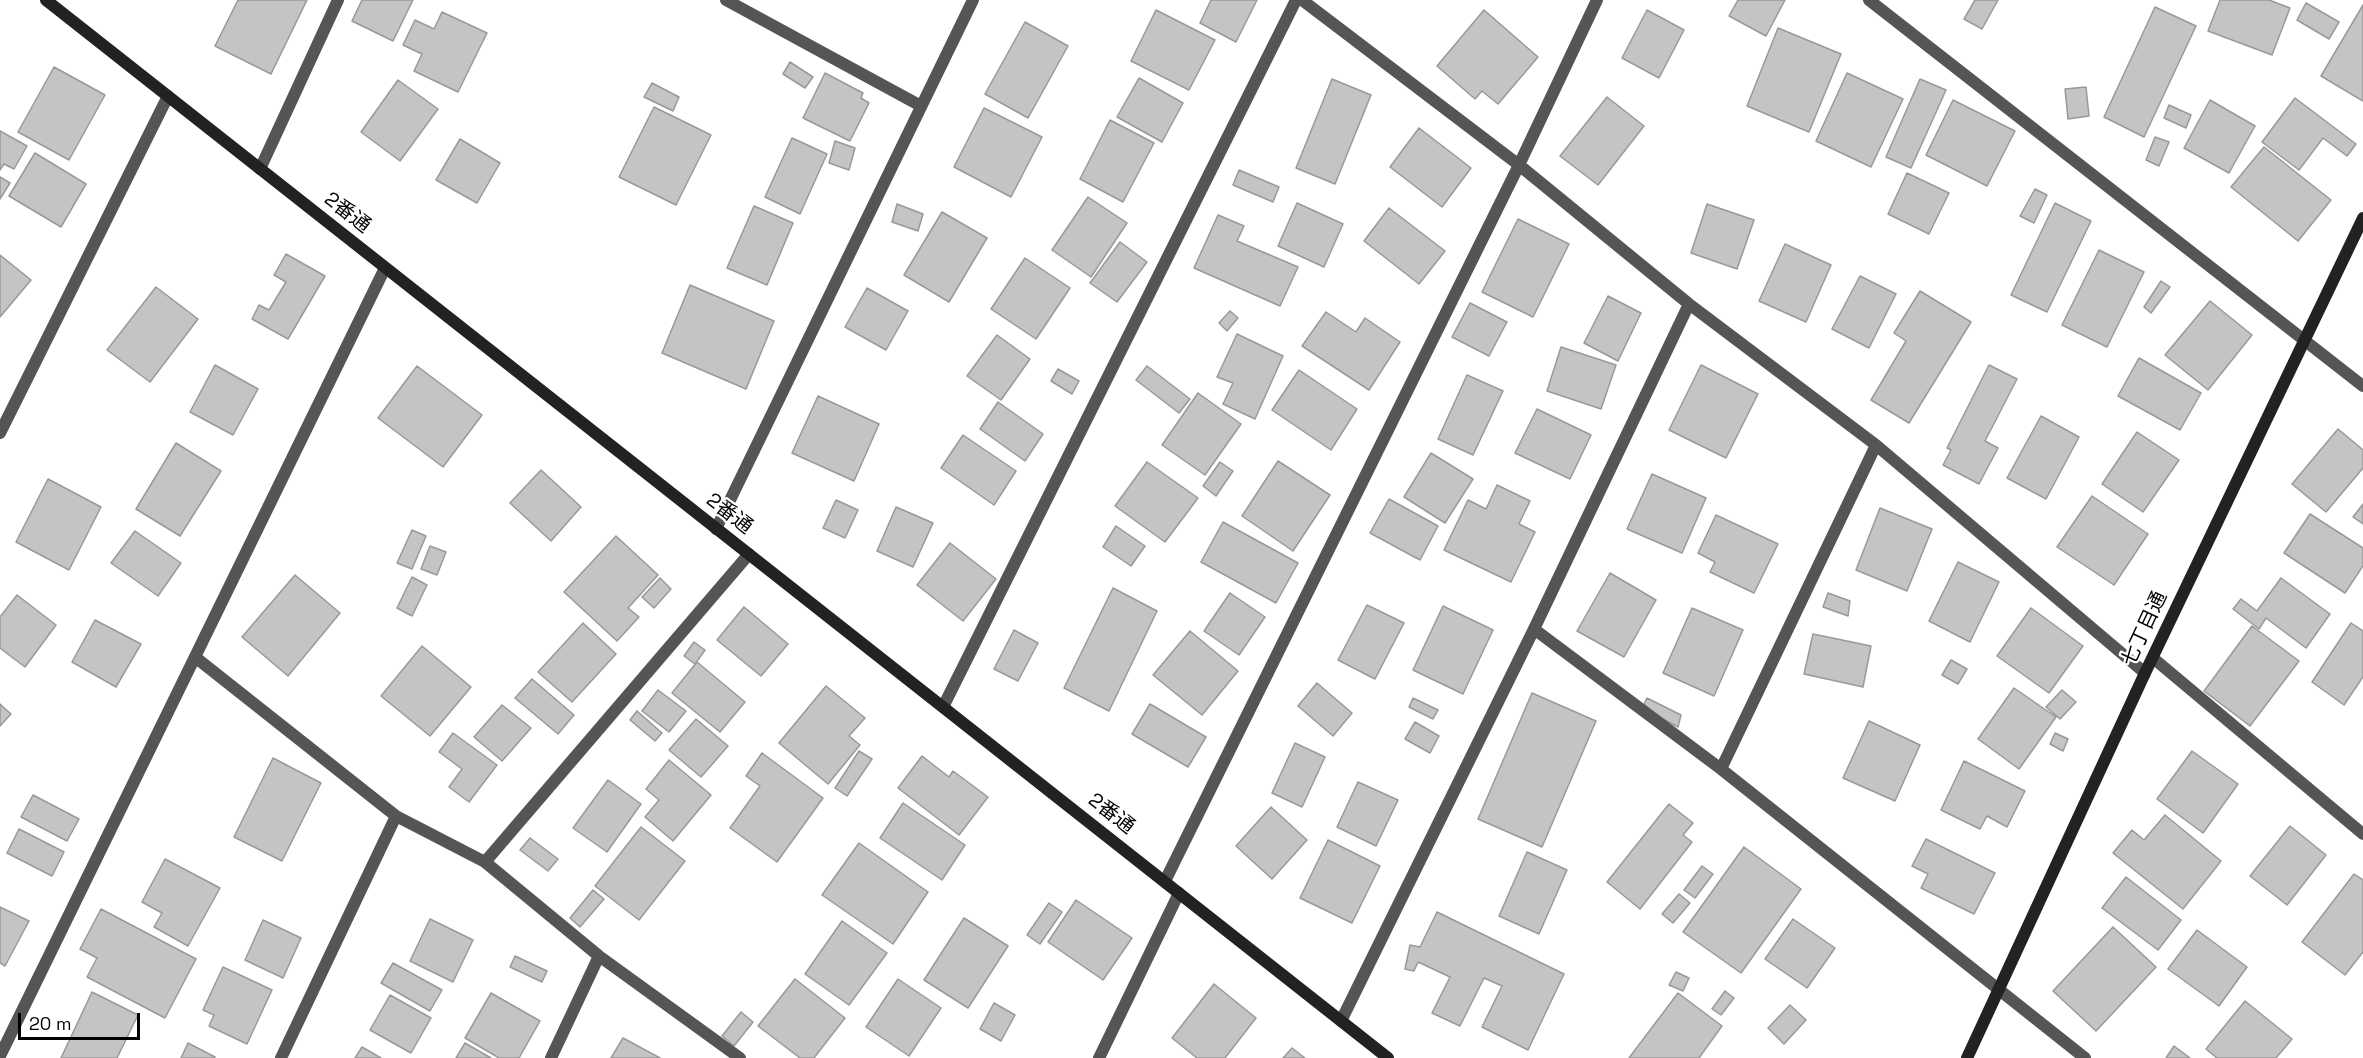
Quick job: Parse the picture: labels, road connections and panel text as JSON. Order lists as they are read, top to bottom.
{
  "streets": {
    "street": ["2番通", "七丁目通"]
  },
  "scale_bar": "20 m"
}
